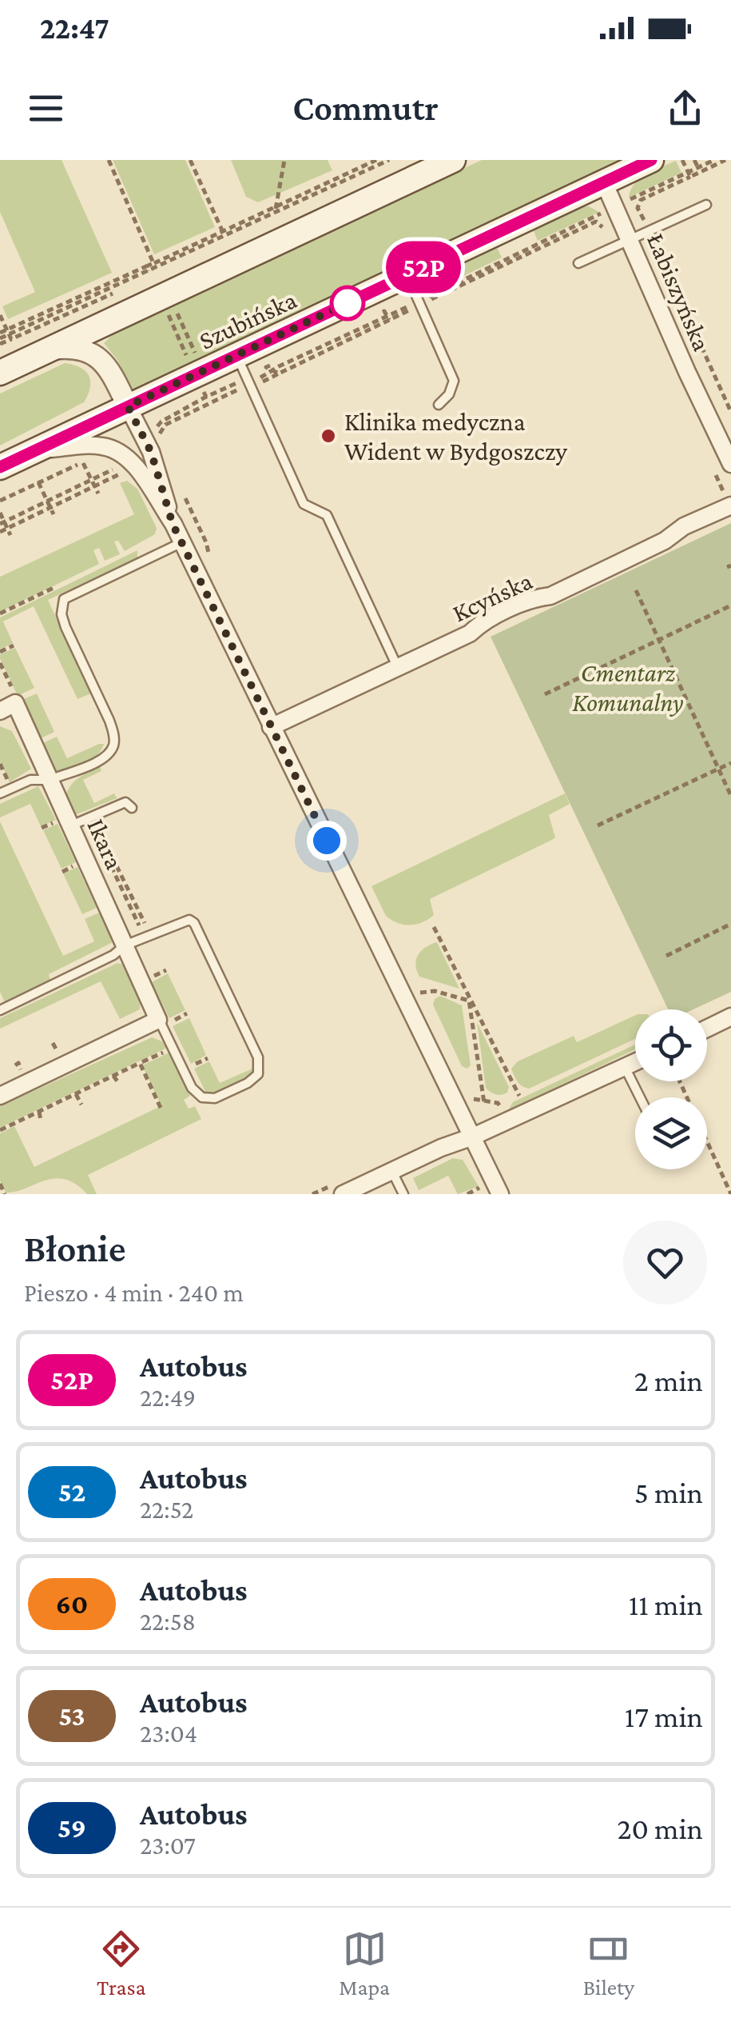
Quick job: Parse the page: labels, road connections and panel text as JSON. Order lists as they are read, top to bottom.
{
  "streets": {
    "main road": ["Szubińska"],
    "street": ["Łabiszyńska", "Kcyńska", "Ikara"]
  },
  "crossings": [
    ["Łabiszyńska", "Szubińska"]
  ],
  "parks": ["Cmentarz Komunalny"],
  "places": ["Klinika medyczna Wident w Bydgoszczy"],
  "lines": ["bus line 52P"],
  "page": {
    "status": "22:47",
    "header": "Commutr",
    "on_map": "52P",
    "heading": ["Błonie", "Pieszo · 4 min · 240 m"],
    "list": [
      {
        "mark": "52P",
        "name": "Autobus",
        "note": "22:49",
        "value": "2 min"
      },
      {
        "mark": "52",
        "name": "Autobus",
        "note": "22:52",
        "value": "5 min"
      },
      {
        "mark": "60",
        "name": "Autobus",
        "note": "22:58",
        "value": "11 min"
      },
      {
        "mark": "53",
        "name": "Autobus",
        "note": "23:04",
        "value": "17 min"
      },
      {
        "mark": "59",
        "name": "Autobus",
        "note": "23:07",
        "value": "20 min"
      }
    ],
    "tabs": ["Trasa", "Mapa", "Bilety"]
  }
}
